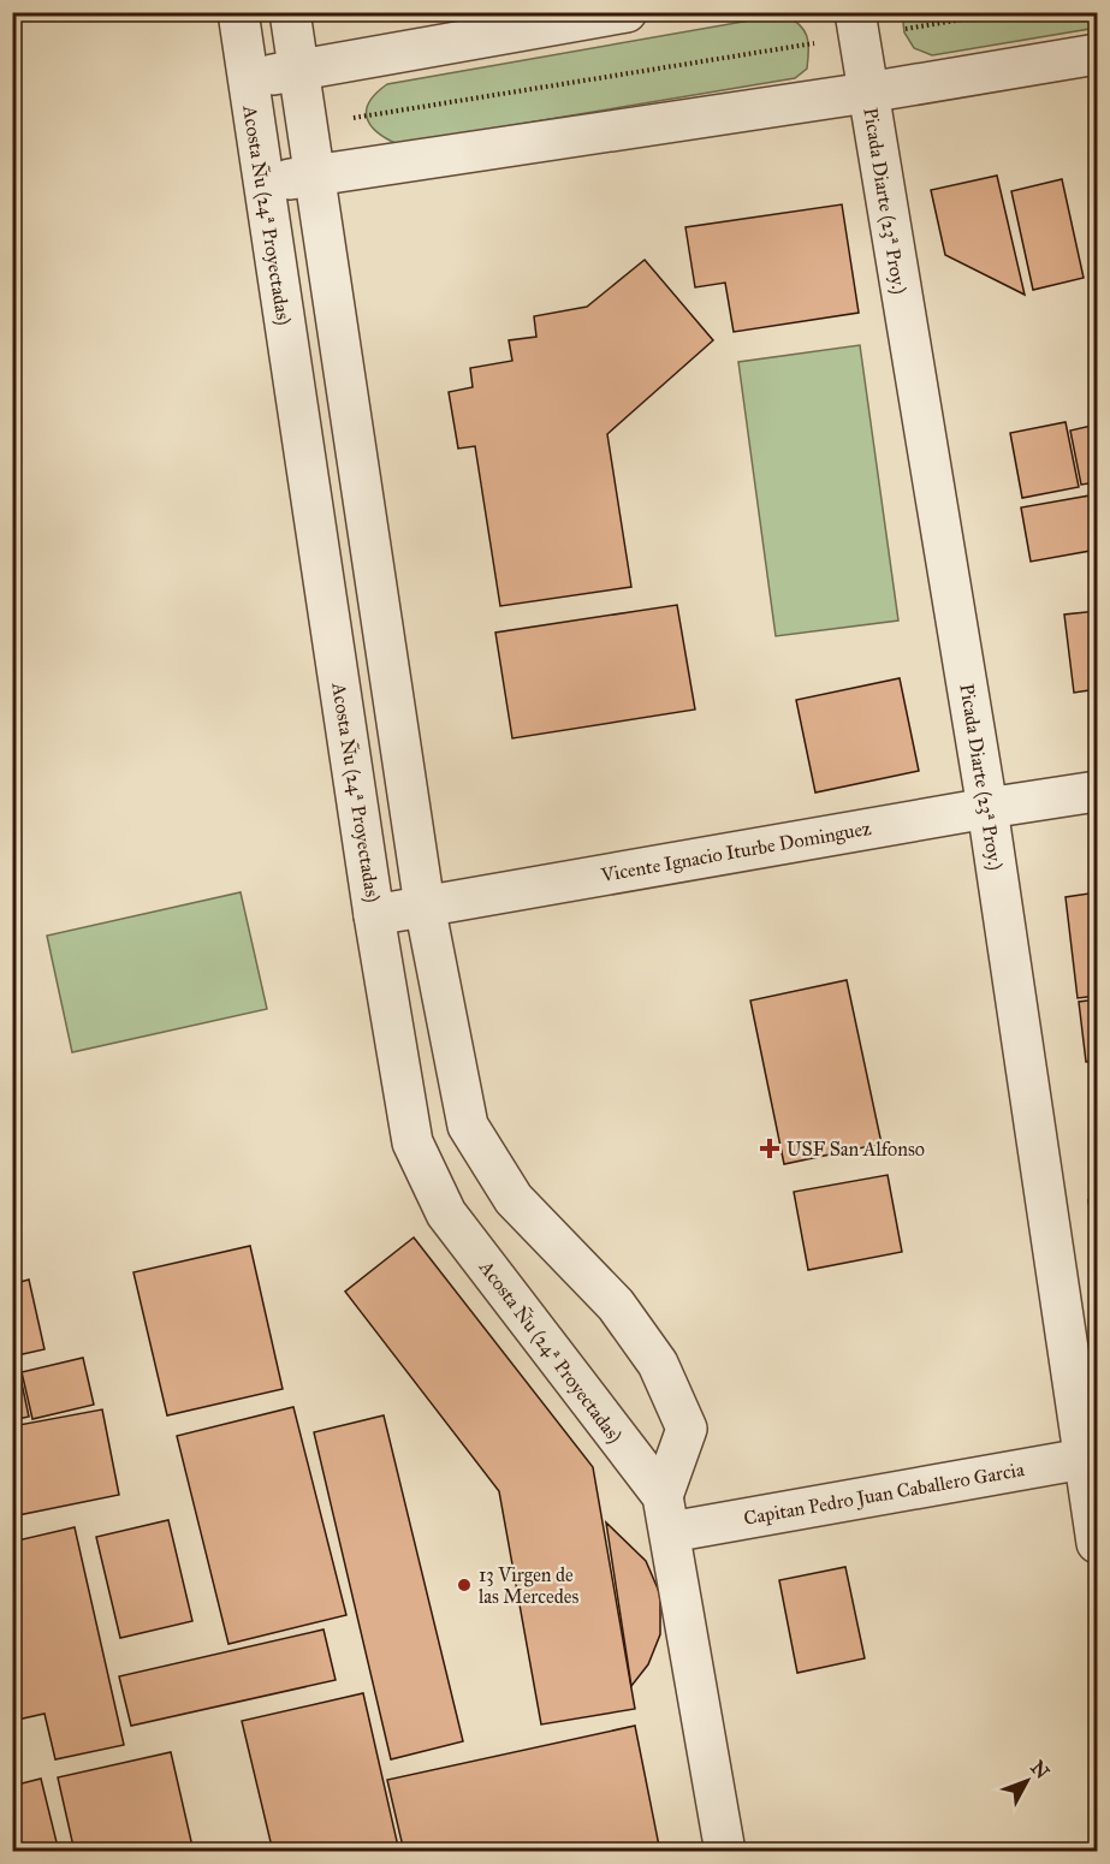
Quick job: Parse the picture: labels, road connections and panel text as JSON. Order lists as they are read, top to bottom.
{
  "streets": {
    "street": [
      "Picada Diarte (23ª Proy.)",
      "Acosta Ñu (24ª Proyectadas)",
      "Vicente Ignacio Iturbe Dominguez",
      "Capitan Pedro Juan Caballero Garcia"
    ]
  },
  "crossings": [
    ["Picada Diarte (23ª Proy.)", "Vicente Ignacio Iturbe Dominguez"],
    ["Picada Diarte (23ª Proy.)", "Capitan Pedro Juan Caballero Garcia"],
    ["Acosta Ñu (24ª Proyectadas)", "Vicente Ignacio Iturbe Dominguez"],
    ["Acosta Ñu (24ª Proyectadas)", "Capitan Pedro Juan Caballero Garcia"]
  ],
  "places": {
    "health": ["USF San Alfonso"],
    "other": ["13 Virgen de las Mercedes"]
  },
  "north": "top right"
}
